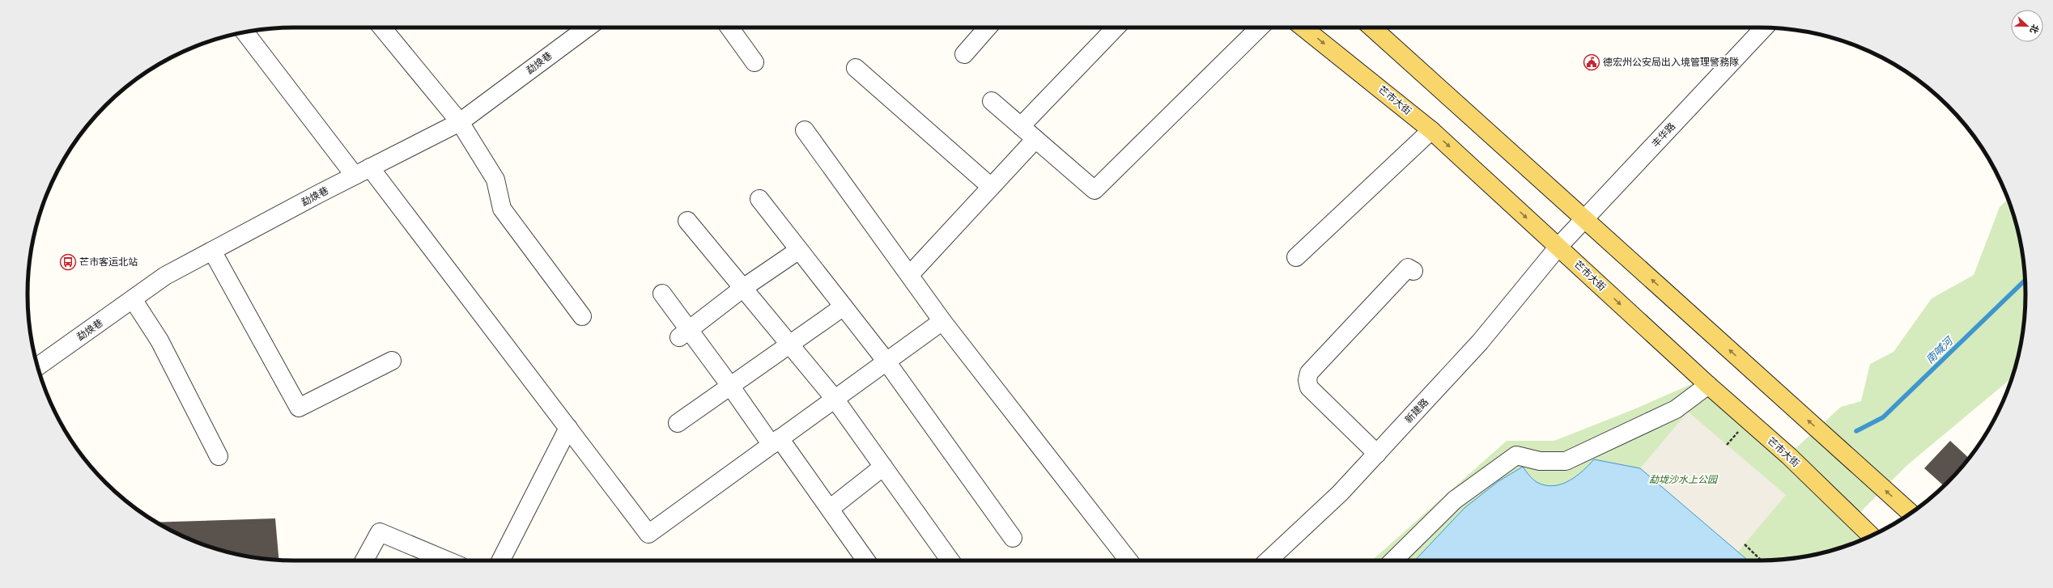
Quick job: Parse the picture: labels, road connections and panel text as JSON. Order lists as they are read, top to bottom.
{
  "streets": {
    "main road": ["芒市大街"],
    "street": ["勐焕巷", "丰华路", "新建路"]
  },
  "crossings": [
    ["芒市大街", "丰华路"],
    ["芒市大街", "新建路"],
    ["丰华路", "新建路"]
  ],
  "water": ["南喊河"],
  "parks": ["勐垅沙水上公园"],
  "places": {
    "public building": ["德宏州公安局出入境管理警務隊"],
    "bus stop": ["芒市客运北站"]
  },
  "north": "right"
}
